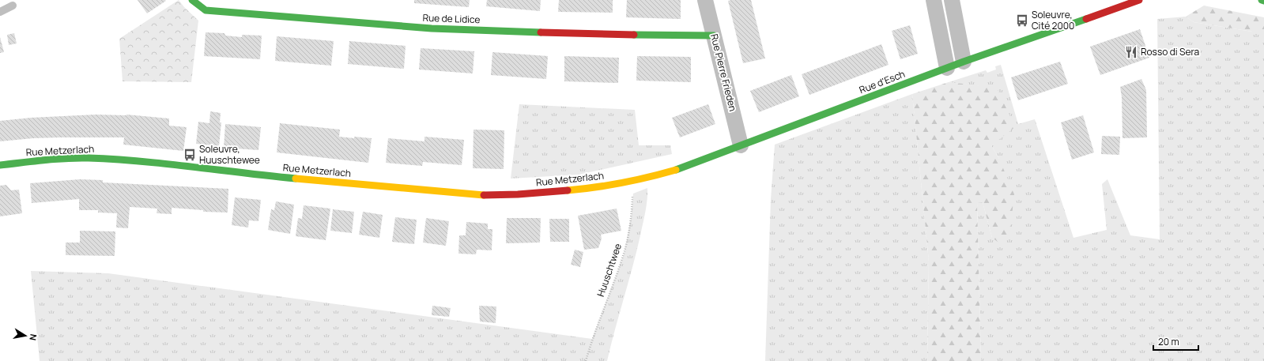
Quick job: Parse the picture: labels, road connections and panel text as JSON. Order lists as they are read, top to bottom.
{
  "streets": {
    "main road": ["Rue de Lidice", "Rue d'Esch", "Rue Metzerlach"],
    "street": ["Rue Pierre Frieden"],
    "path": ["Huuschtwee"]
  },
  "crossings": [
    ["Rue de Lidice", "Rue Pierre Frieden"],
    ["Rue Pierre Frieden", "Rue d'Esch"],
    ["Rue d'Esch", "Rue Metzerlach"],
    ["Rue d'Esch", "Huuschtwee"],
    ["Rue Metzerlach", "Huuschtwee"]
  ],
  "places": {
    "bus stop": ["Soleuvre, Cité 2000", "Soleuvre, Huuschtewee"],
    "restaurant": ["Rosso di Sera"]
  },
  "scale_bar": "20 m",
  "north": "right"
}
